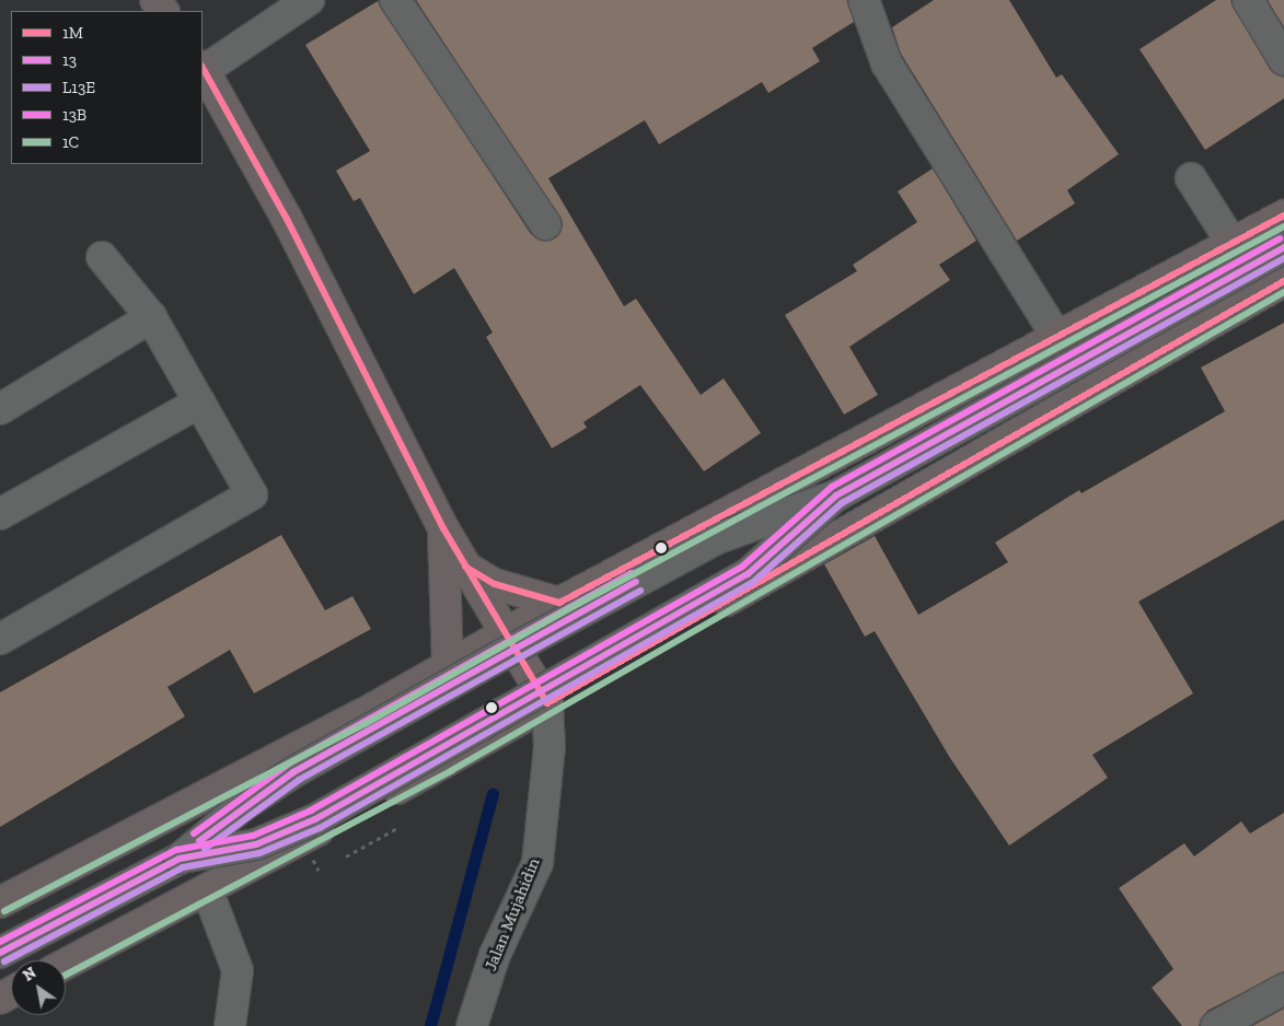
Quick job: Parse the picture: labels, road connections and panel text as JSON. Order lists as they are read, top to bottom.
{
  "streets": {
    "street": ["Jalan Mujahidin"]
  },
  "lines": [
    "transit line 1M",
    "transit line 1C",
    "transit line 13B",
    "transit line 13",
    "transit line L13E"
  ],
  "legend": [
    "1M",
    "13",
    "L13E",
    "13B",
    "1C"
  ],
  "north": "top left"
}
